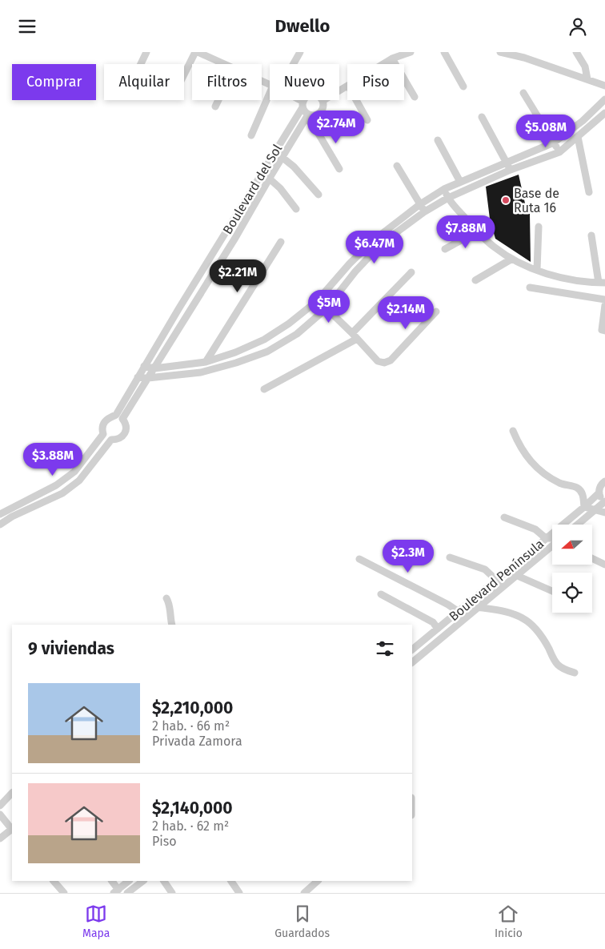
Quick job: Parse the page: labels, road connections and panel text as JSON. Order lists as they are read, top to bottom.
{
  "streets": {
    "street": ["Boulevard del Sol", "Boulevard Península"]
  },
  "places": ["Base de Ruta 16"],
  "north": "left",
  "page": {
    "header": "Dwello",
    "chip": [
      "Comprar",
      "Alquilar",
      "Filtros",
      "Nuevo",
      "Piso"
    ],
    "price": [
      "$2.74M",
      "$5.08M",
      "$7.88M",
      "$6.47M",
      "$2.21M",
      "$5M",
      "$2.14M",
      "$3.88M",
      "$2.3M"
    ],
    "heading": "9 viviendas",
    "list": [
      {
        "name": "$2,210,000",
        "note": "2 hab. · 66 m² · Privada Zamora"
      },
      {
        "name": "$2,140,000",
        "note": "2 hab. · 62 m² · Piso"
      }
    ],
    "tabs": ["Mapa", "Guardados", "Inicio"]
  }
}
